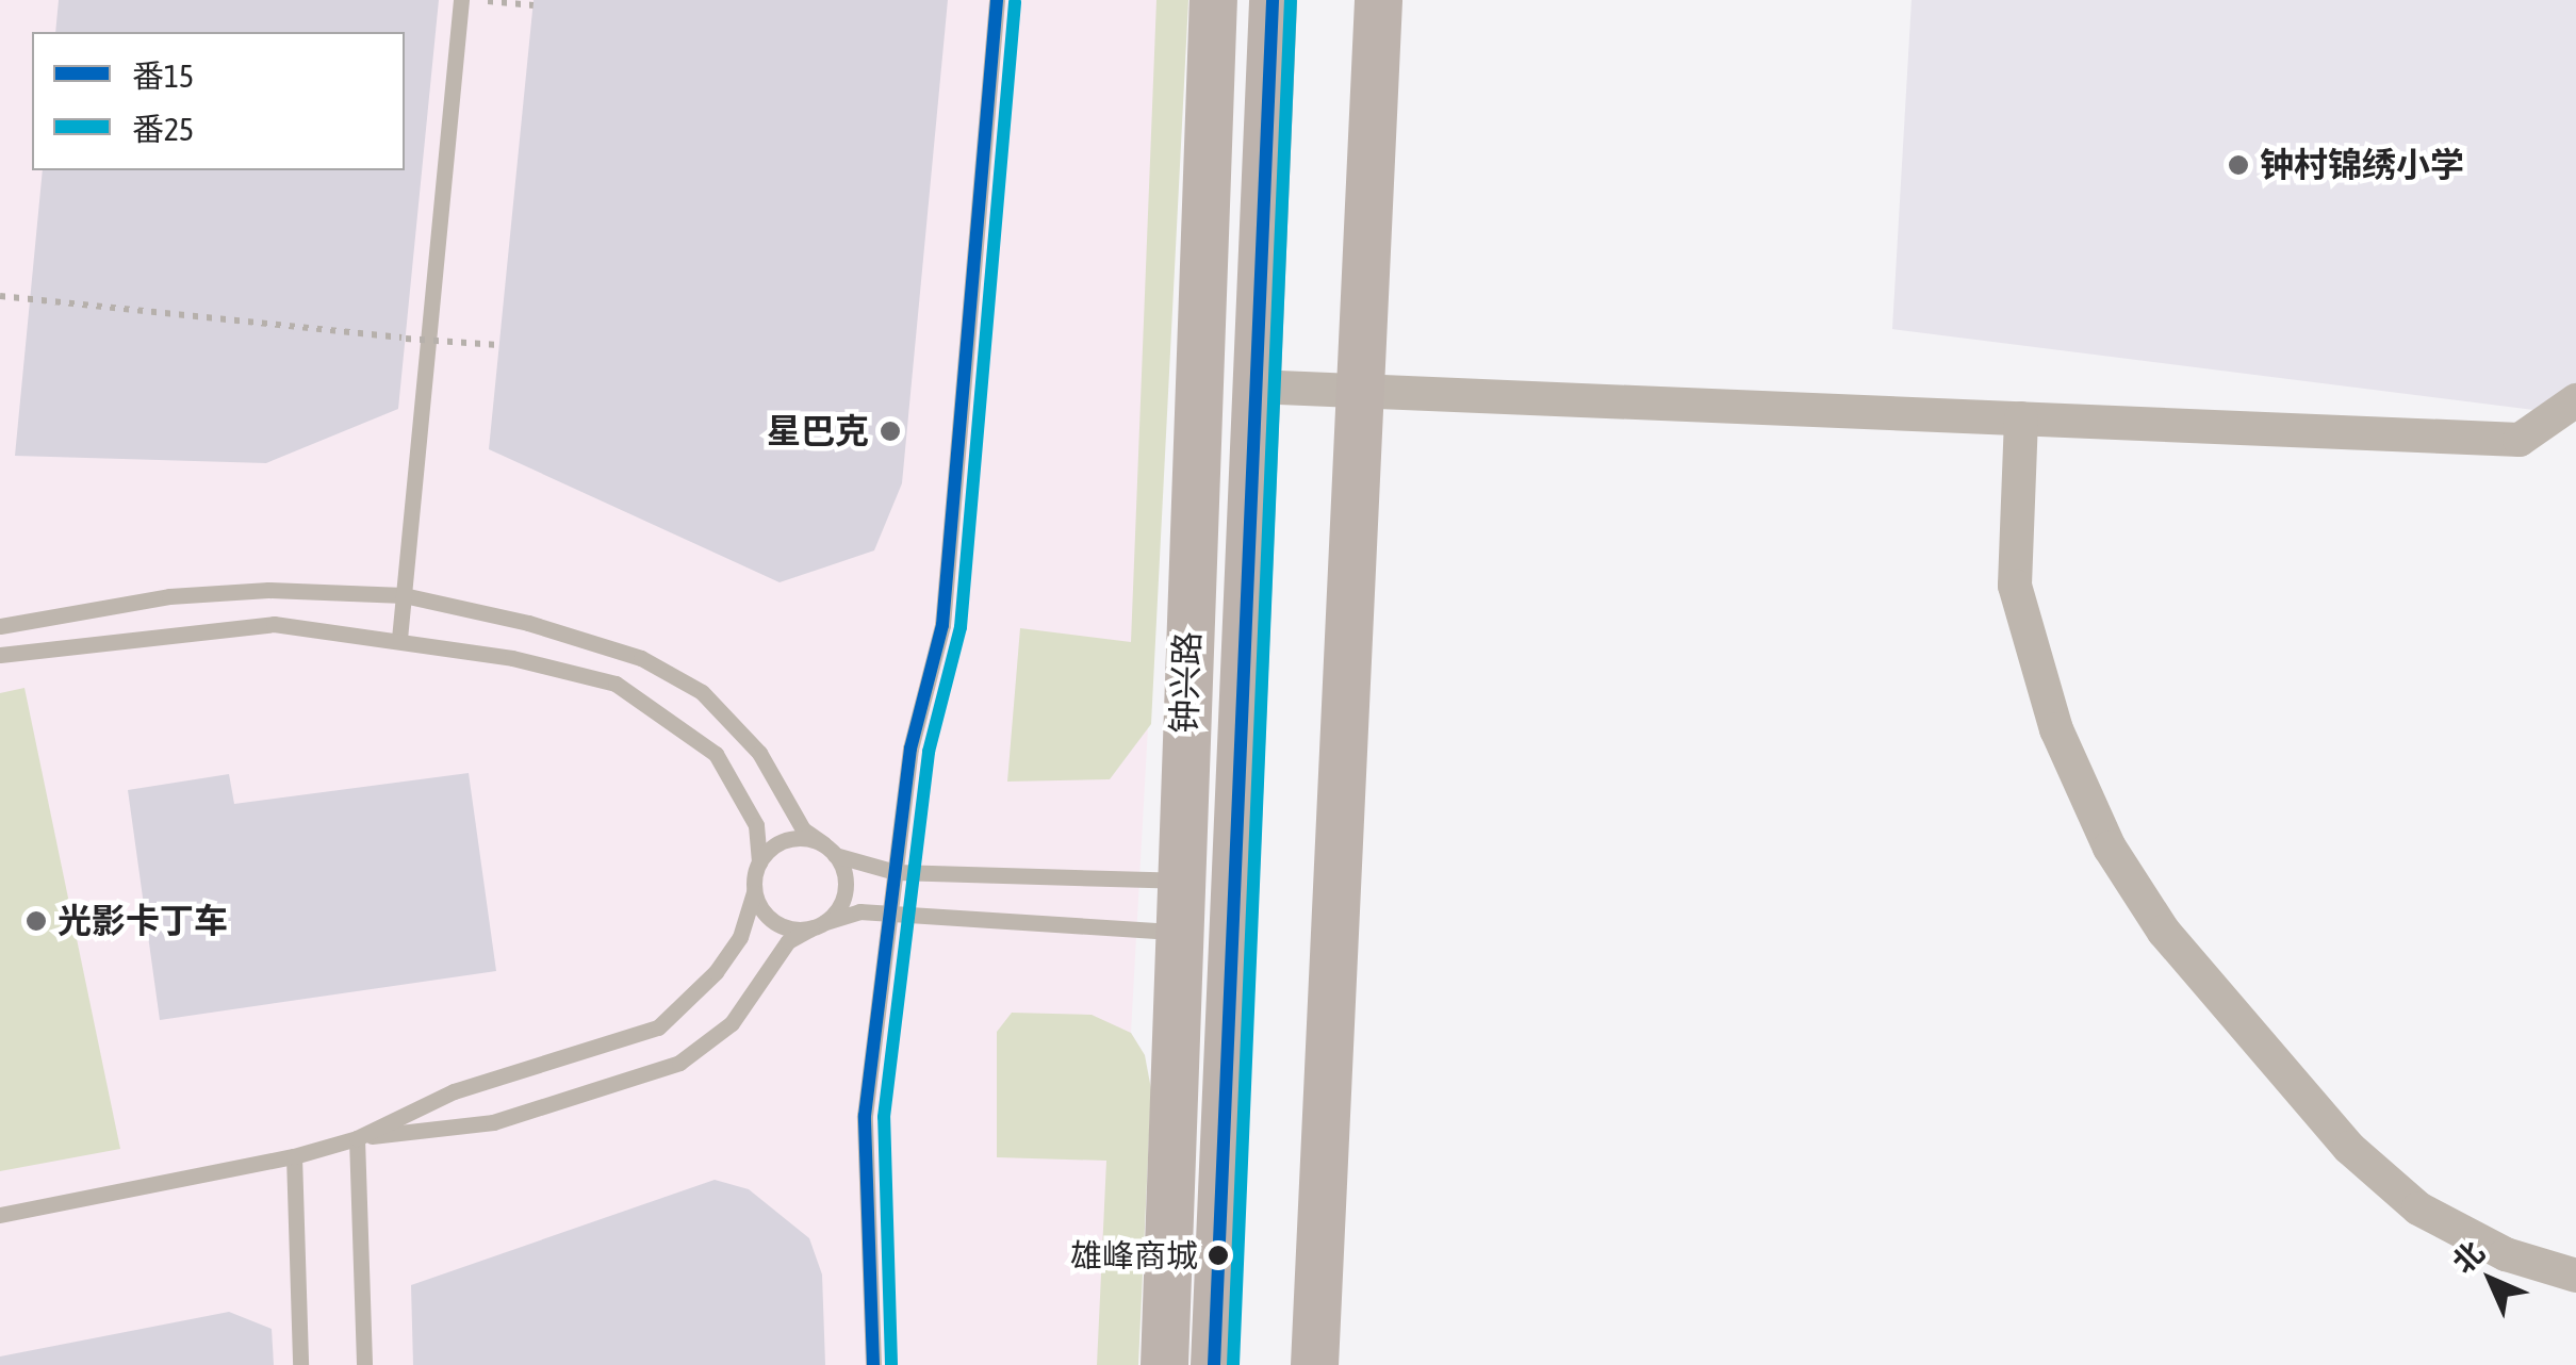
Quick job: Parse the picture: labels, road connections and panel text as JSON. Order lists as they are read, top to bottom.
{
  "streets": {
    "main road": ["钟兴路"]
  },
  "places": [
    "钟村锦绣小学",
    "星巴克",
    "光影卡丁车",
    "雄峰商城"
  ],
  "lines": ["transit line 番15", "transit line 番25"],
  "legend": ["番15", "番25"],
  "north": "top left"
}
